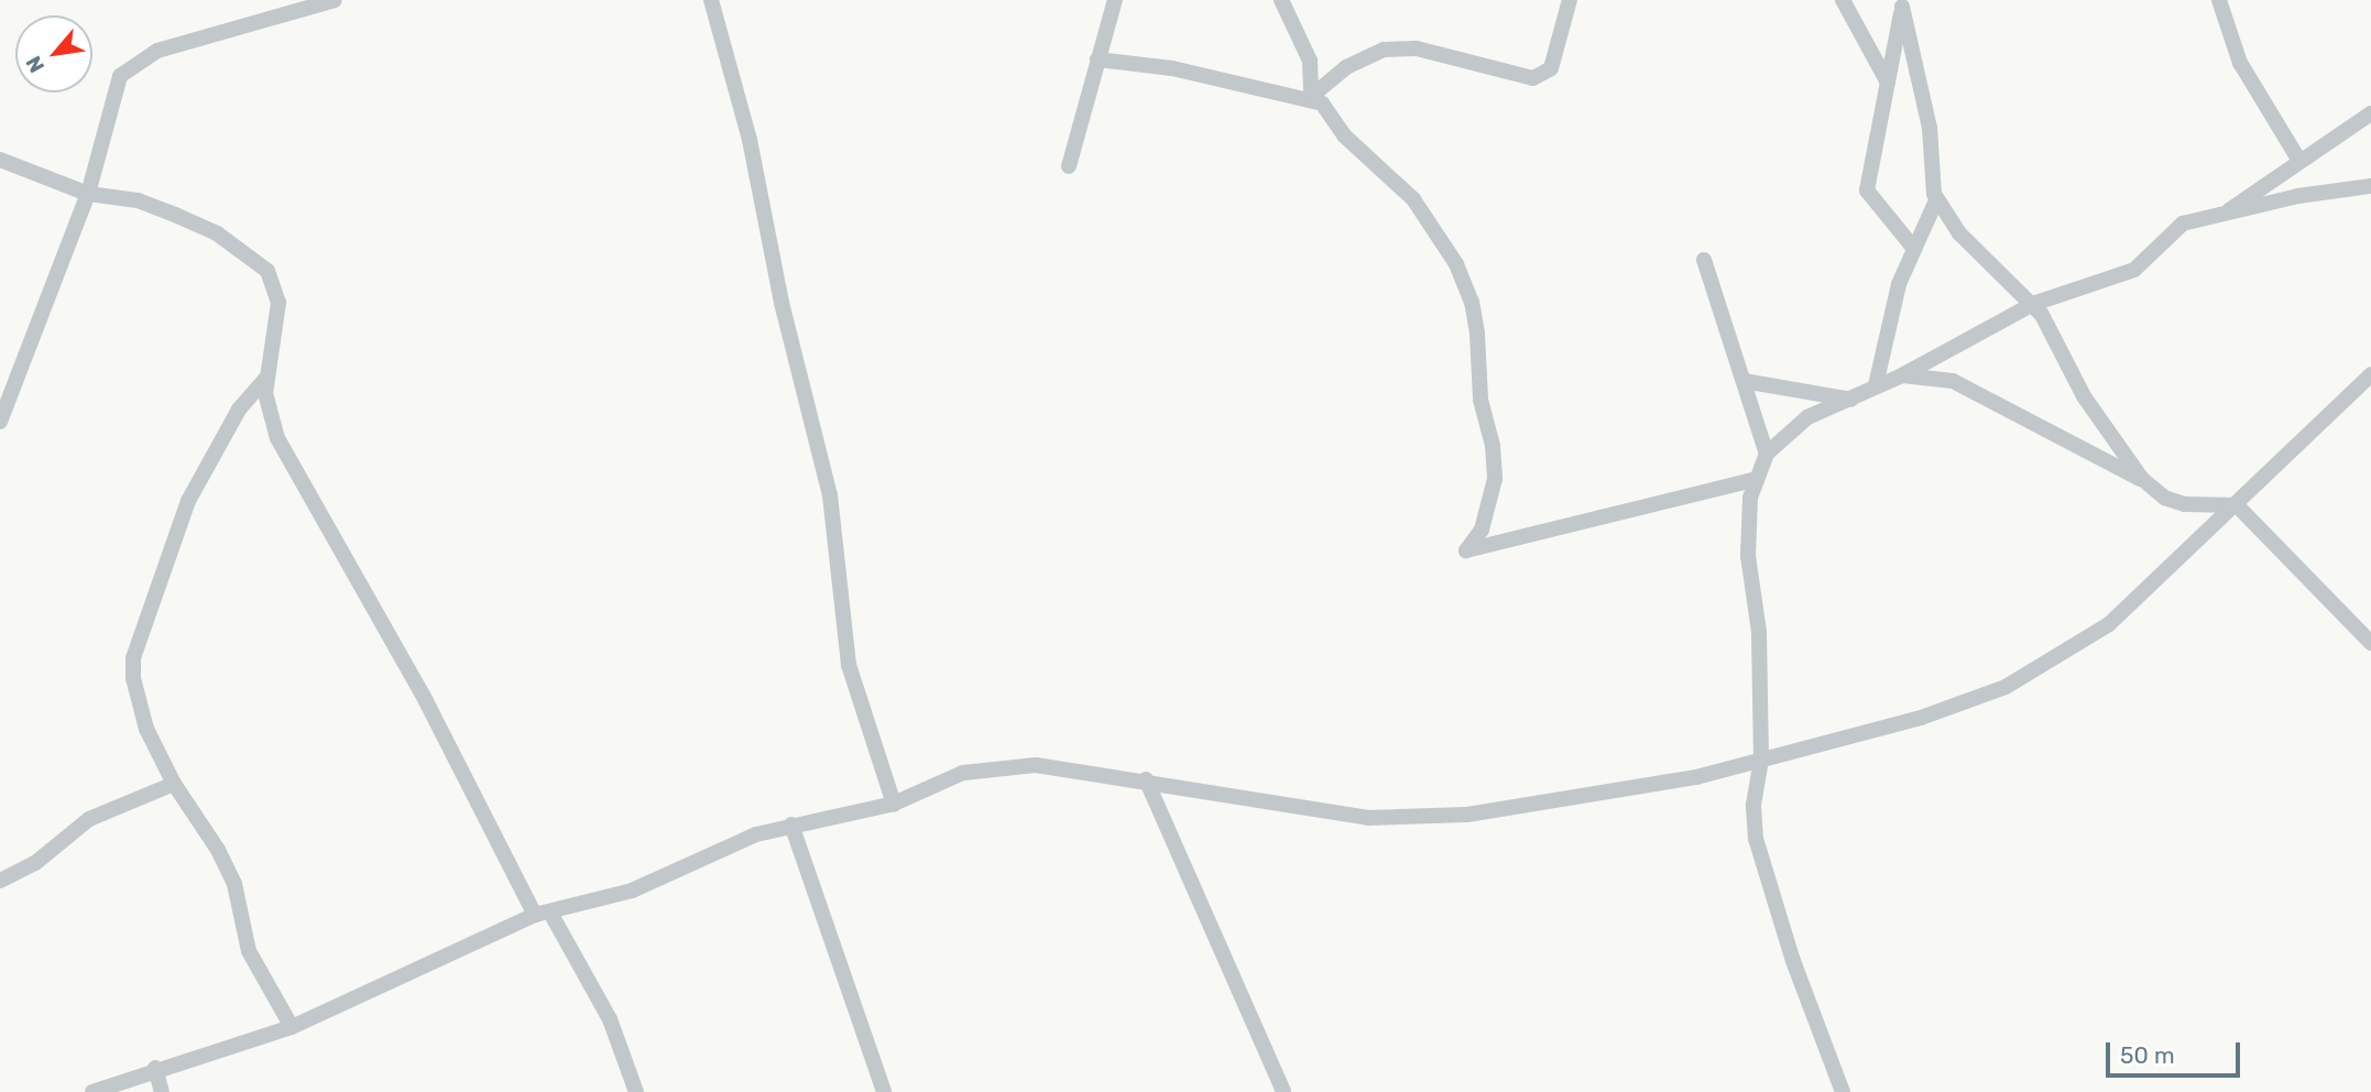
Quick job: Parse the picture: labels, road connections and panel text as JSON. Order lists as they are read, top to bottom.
{
  "scale_bar": "50 m",
  "north": "bottom left"
}
